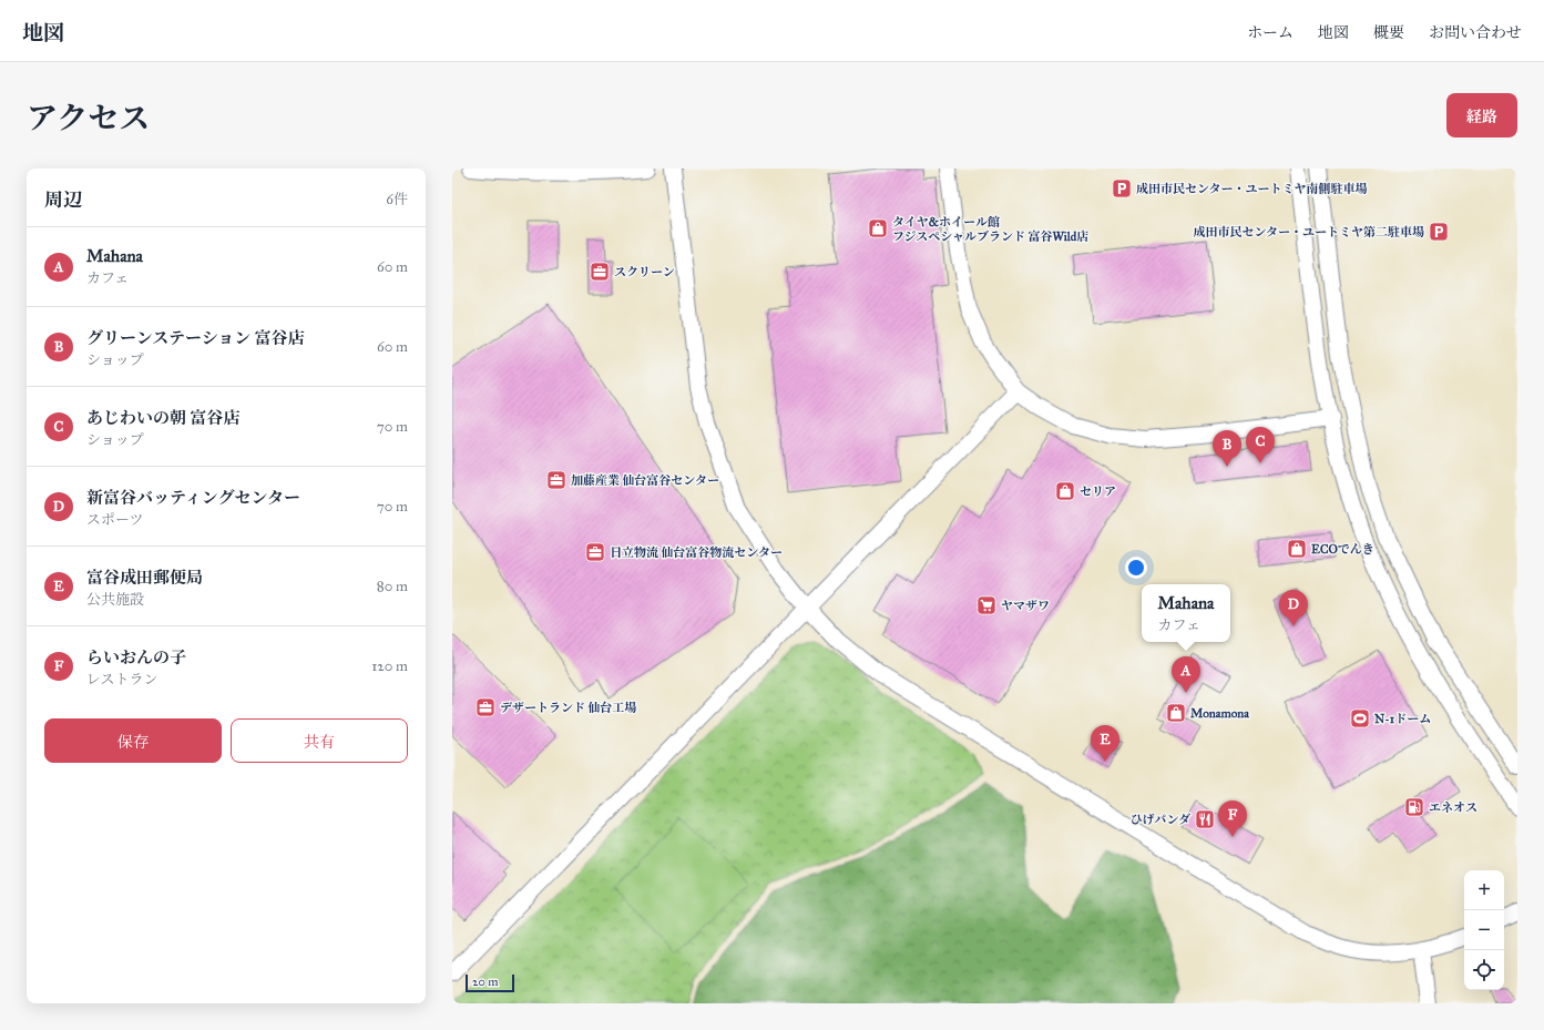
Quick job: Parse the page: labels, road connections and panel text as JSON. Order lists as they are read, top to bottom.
{
  "places": {
    "parking": ["成田市民センター・ユートミヤ南側駐車場", "成田市民センター・ユートミヤ第二駐車場"],
    "shop": [
      "タイヤ&ホイール館 フジスペシャルブランド 富谷Wild店",
      "セリア",
      "ECOでんき",
      "Monamona"
    ],
    "office": [
      "スクリーン",
      "加藤産業 仙台富谷センター",
      "日立物流 仙台富谷物流センター",
      "デザートランド 仙台工場"
    ],
    "supermarket": ["ヤマザワ"],
    "sports": ["N-1ドーム"],
    "fuel station": ["エネオス"],
    "restaurant": ["ひげパンダ"]
  },
  "scale_bar": "20 m",
  "page": {
    "header": "地図",
    "nav": [
      "ホーム",
      "地図",
      "概要",
      "お問い合わせ"
    ],
    "title": "アクセス",
    "buttons": [
      "経路",
      ["保存", "共有"]
    ],
    "heading": ["周辺", "6件"],
    "list": [
      {
        "mark": "A",
        "name": "Mahana",
        "note": "カフェ",
        "value": "60 m"
      },
      {
        "mark": "B",
        "name": "グリーンステーション 富谷店",
        "note": "ショップ",
        "value": "60 m"
      },
      {
        "mark": "C",
        "name": "あじわいの朝 富谷店",
        "note": "ショップ",
        "value": "70 m"
      },
      {
        "mark": "D",
        "name": "新富谷バッティングセンター",
        "note": "スポーツ",
        "value": "70 m"
      },
      {
        "mark": "E",
        "name": "富谷成田郵便局",
        "note": "公共施設",
        "value": "80 m"
      },
      {
        "mark": "F",
        "name": "らいおんの子",
        "note": "レストラン",
        "value": "120 m"
      }
    ],
    "pins": [
      "C",
      "B",
      "D",
      "A",
      "E",
      "F"
    ],
    "popup": ["Mahana", "カフェ"],
    "map_buttons": ["+", "−"],
    "scale": "20 m"
  }
}
